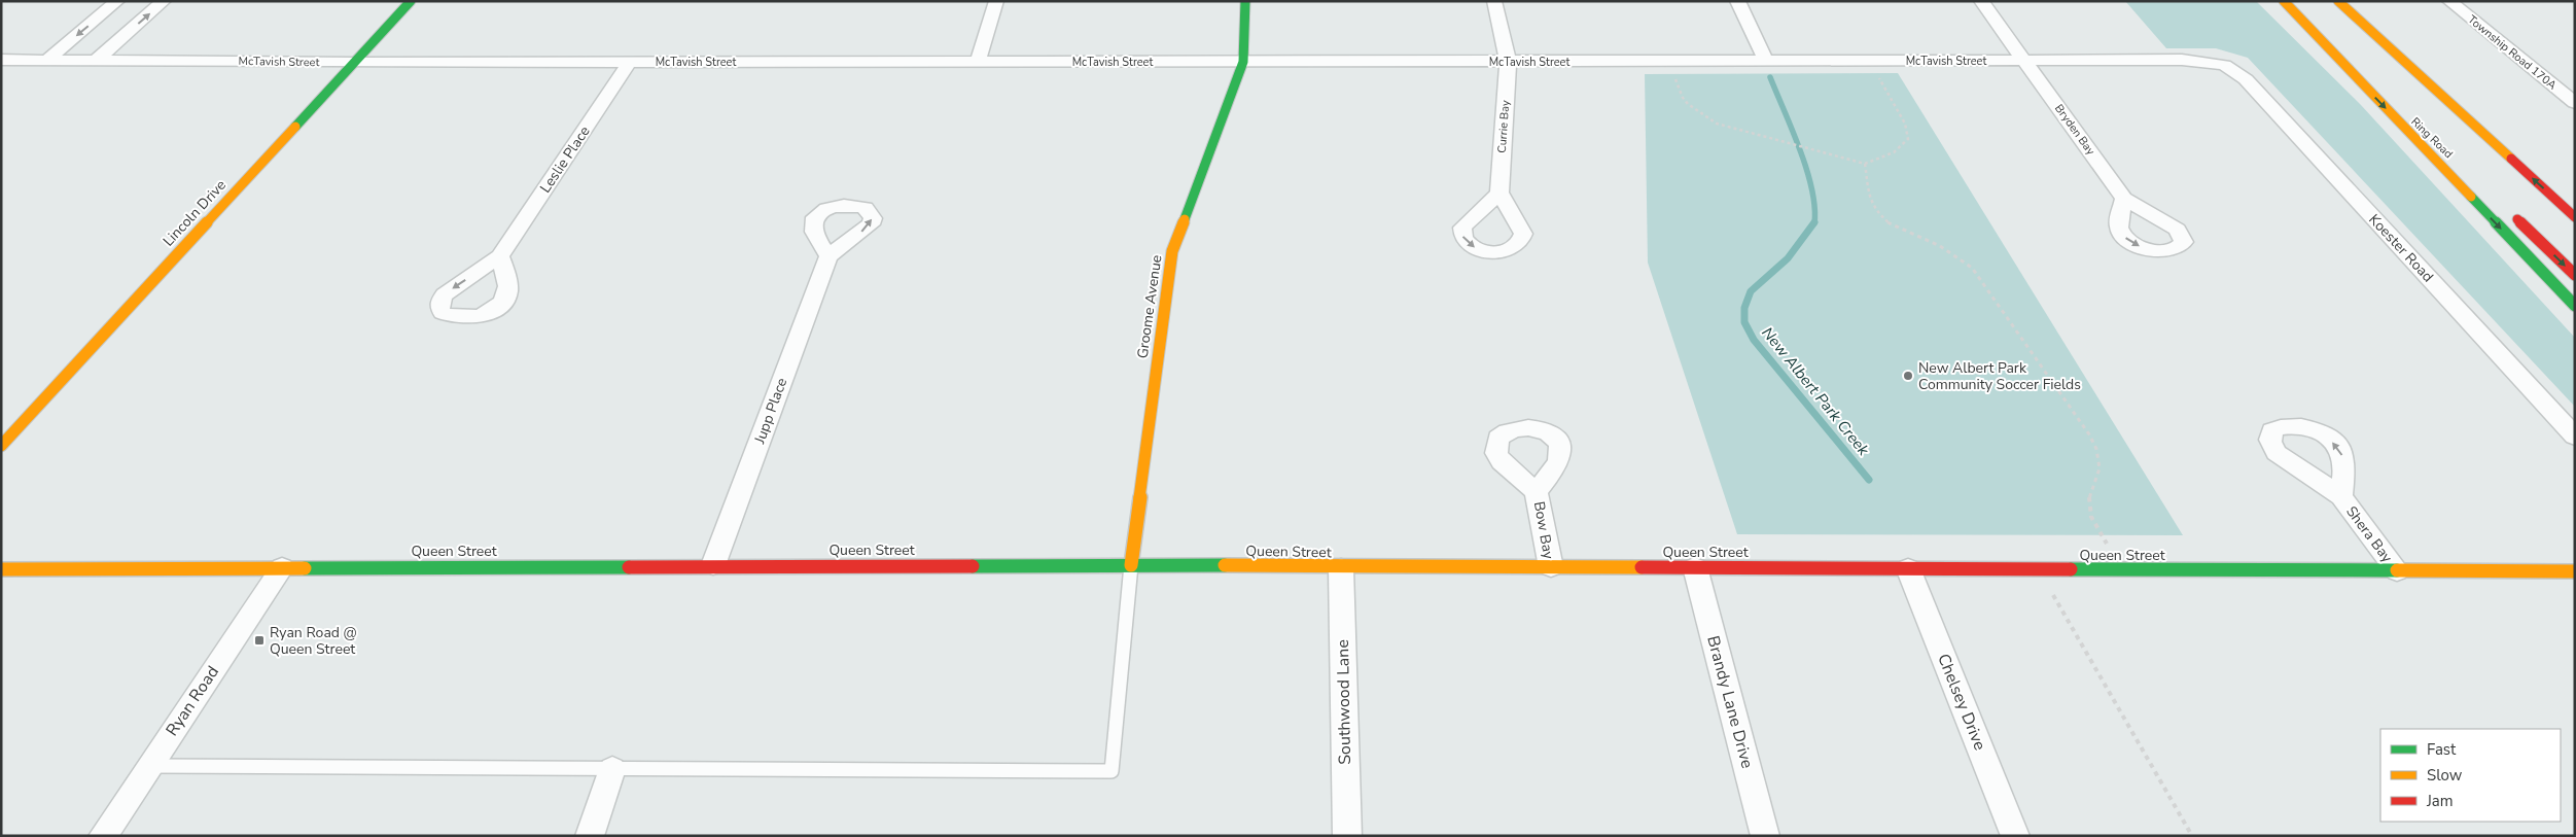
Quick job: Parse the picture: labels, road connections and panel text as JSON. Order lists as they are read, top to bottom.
{
  "streets": {
    "main road": [
      "Ring Road",
      "Lincoln Drive",
      "Groome Avenue",
      "Queen Street"
    ],
    "street": [
      "Township Road 170A",
      "McTavish Street",
      "Currie Bay",
      "Bryden Bay",
      "Leslie Place",
      "Koester Road",
      "Jupp Place",
      "Bow Bay",
      "Shera Bay",
      "Ryan Road",
      "Southwood Lane",
      "Brandy Lane Drive",
      "Chelsey Drive"
    ]
  },
  "crossings": [
    ["McTavish Street", "Currie Bay"],
    ["McTavish Street", "Bryden Bay"],
    ["McTavish Street", "Leslie Place"],
    ["McTavish Street", "Lincoln Drive"],
    ["McTavish Street", "Koester Road"],
    ["McTavish Street", "Groome Avenue"],
    ["Groome Avenue", "Queen Street"],
    ["Jupp Place", "Queen Street"],
    ["Bow Bay", "Queen Street"],
    ["Shera Bay", "Queen Street"],
    ["Queen Street", "Ryan Road"],
    ["Queen Street", "Southwood Lane"],
    ["Queen Street", "Brandy Lane Drive"],
    ["Queen Street", "Chelsey Drive"]
  ],
  "water": ["New Albert Park Creek"],
  "places": {
    "other": ["New Albert Park Community Soccer Fields"],
    "transit": ["Ryan Road @ Queen Street"]
  },
  "legend": ["Fast", "Slow", "Jam"]
}
